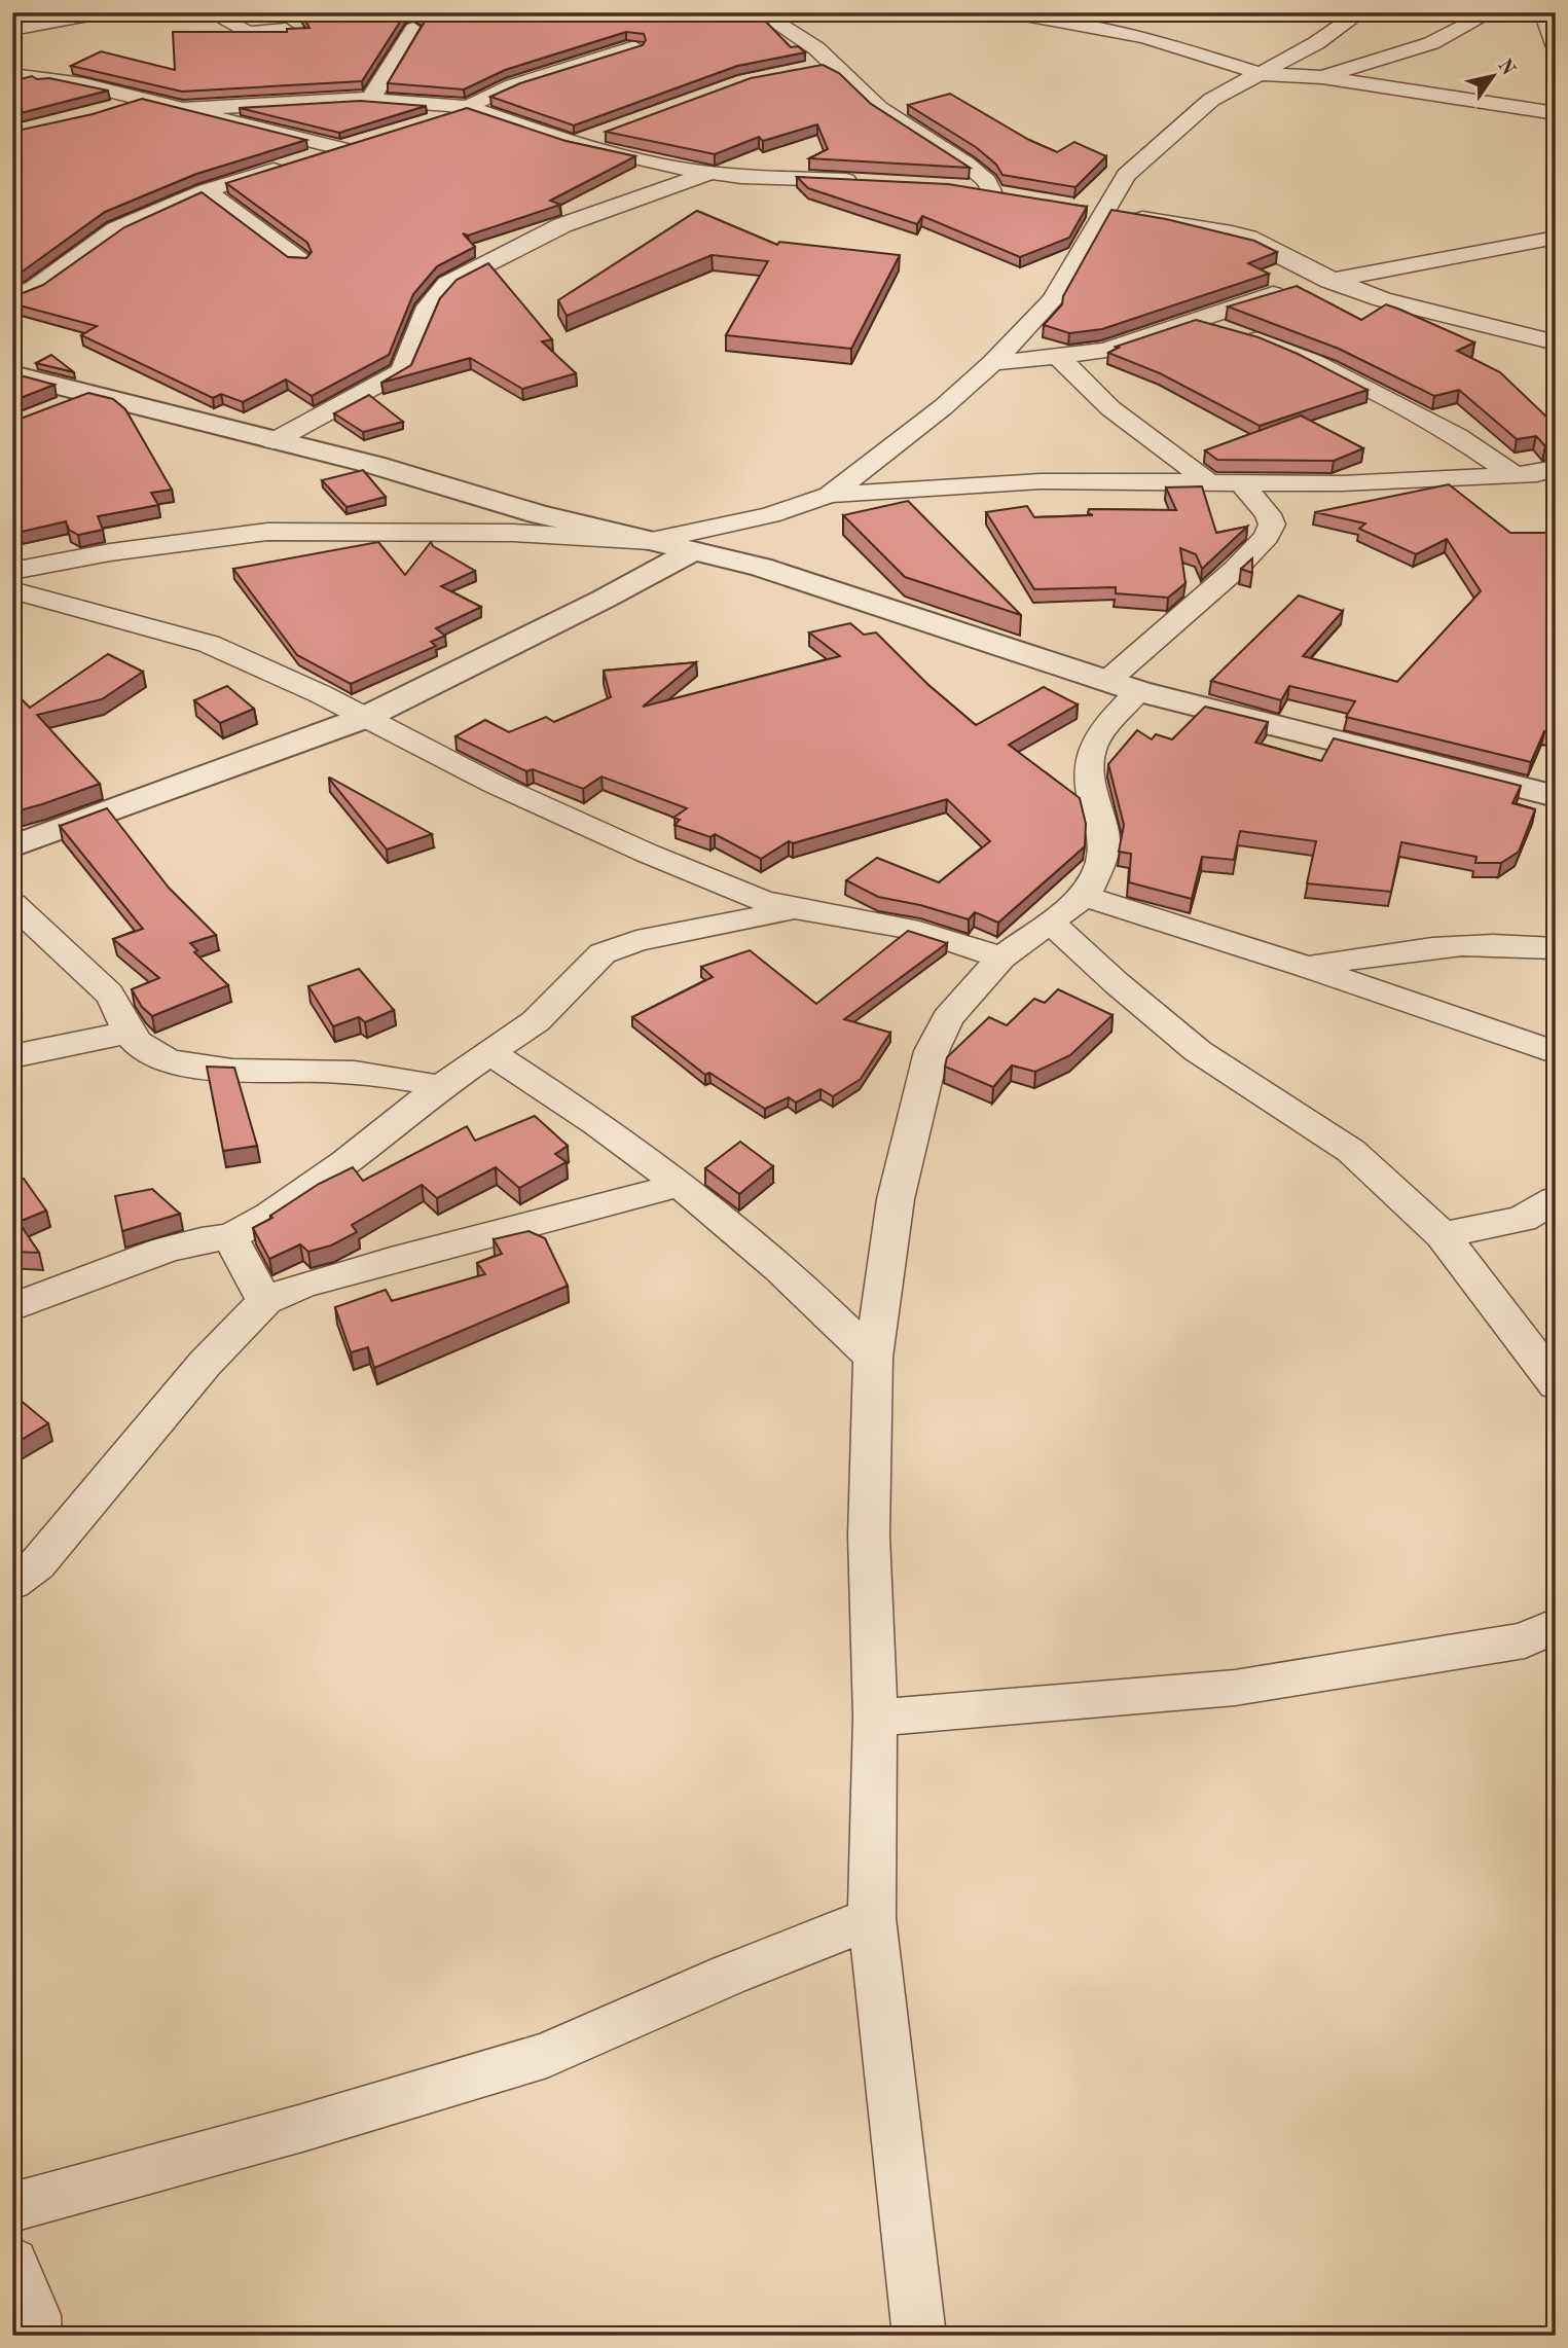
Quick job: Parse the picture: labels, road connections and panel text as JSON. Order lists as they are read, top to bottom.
{
  "north": "top right"
}
